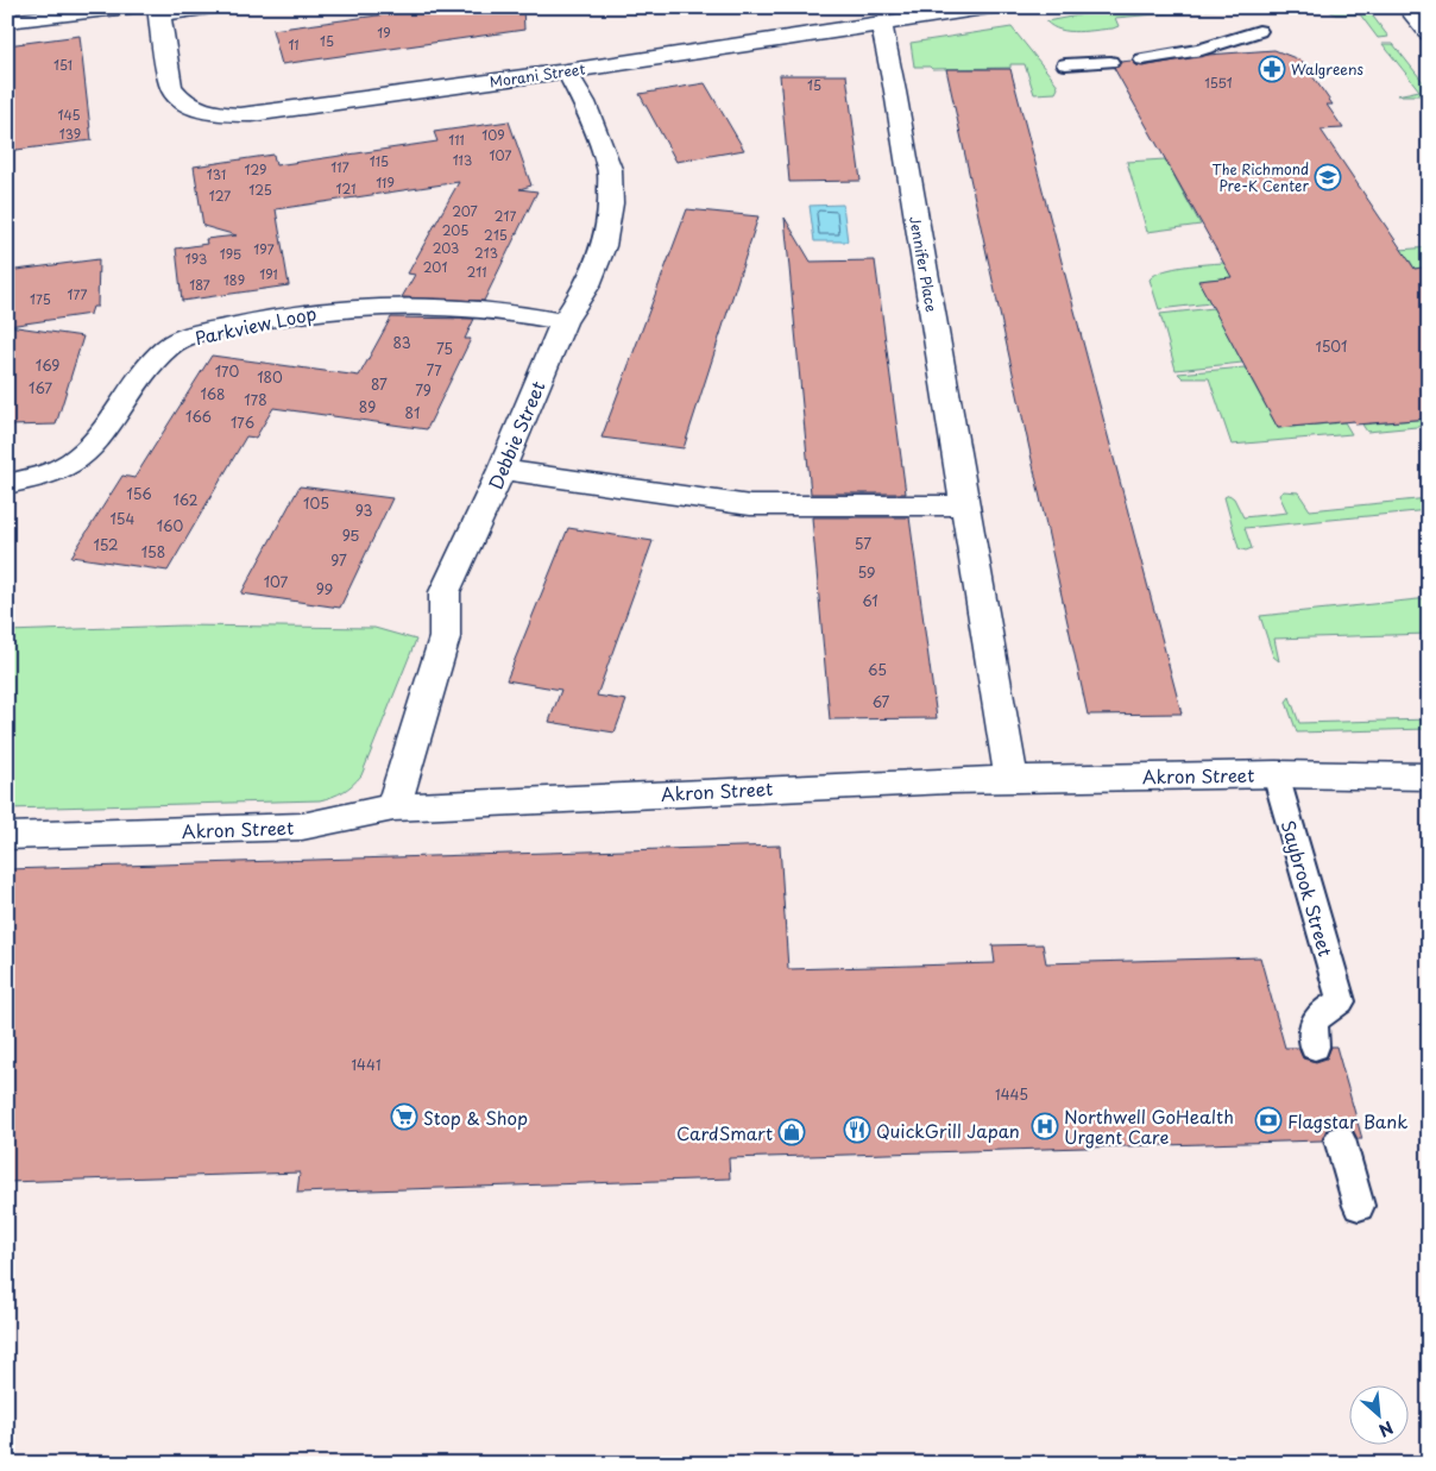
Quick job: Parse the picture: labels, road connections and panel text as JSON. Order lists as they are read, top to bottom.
{
  "streets": {
    "street": [
      "Morani Street",
      "Jennifer Place",
      "Parkview Loop",
      "Debbie Street",
      "Akron Street"
    ],
    "lane": ["Saybrook Street"]
  },
  "crossings": [
    ["Morani Street", "Jennifer Place"],
    ["Morani Street", "Debbie Street"],
    ["Jennifer Place", "Akron Street"],
    ["Parkview Loop", "Debbie Street"],
    ["Debbie Street", "Akron Street"],
    ["Akron Street", "Saybrook Street"]
  ],
  "places": {
    "pharmacy": ["Walgreens"],
    "school or university": ["The Richmond Pre-K Center"],
    "supermarket": ["Stop & Shop"],
    "bank": ["Flagstar Bank"],
    "hospital": ["Northwell GoHealth Urgent Care"],
    "restaurant": ["QuickGrill Japan"],
    "shop": ["CardSmart"]
  },
  "house_numbers": [
    "19",
    "15",
    "11",
    "151",
    "1551",
    "15",
    "145",
    "139",
    "109",
    "111",
    "107",
    "113",
    "115",
    "117",
    "129",
    "131",
    "119",
    "121",
    "125",
    "127",
    "207",
    "217",
    "205",
    "215",
    "203",
    "197",
    "213",
    "195",
    "193",
    "201",
    "211",
    "191",
    "189",
    "187",
    "177",
    "175",
    "83",
    "1501",
    "75",
    "169",
    "77",
    "170",
    "180",
    "87",
    "167",
    "79",
    "168",
    "178",
    "89",
    "81",
    "166",
    "176",
    "156",
    "162",
    "105",
    "93",
    "154",
    "160",
    "95",
    "57",
    "152",
    "158",
    "97",
    "59",
    "107",
    "99",
    "61",
    "65",
    "67",
    "1441",
    "1445"
  ],
  "north": "bottom right"
}
